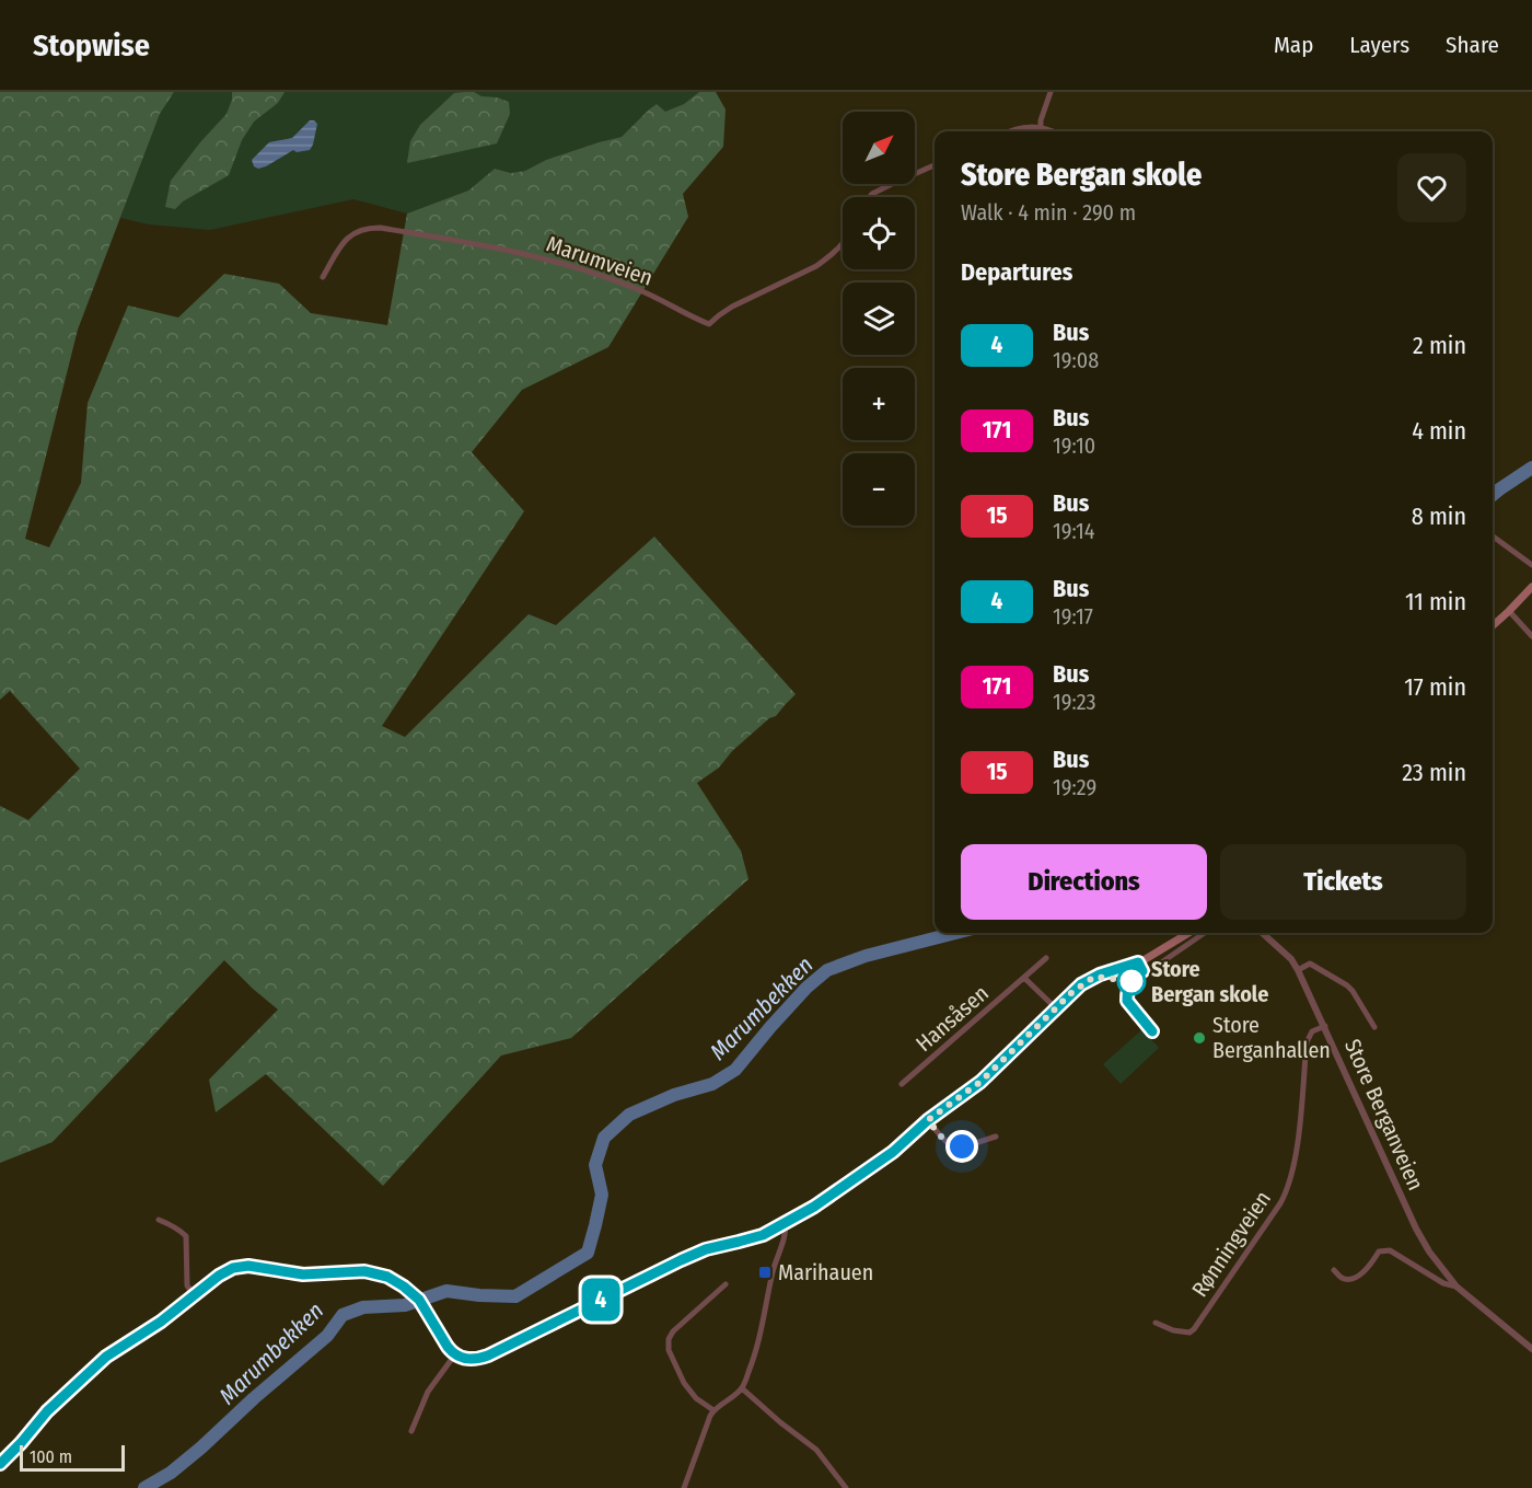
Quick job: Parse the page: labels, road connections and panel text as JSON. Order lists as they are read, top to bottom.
{
  "streets": {
    "street": [
      "Marumveien",
      "Hansåsen",
      "Store Berganveien",
      "Rønningveien"
    ]
  },
  "crossings": [
    ["Store Berganveien", "Rønningveien"]
  ],
  "water": ["Marumbekken"],
  "places": {
    "other": ["Store Bergan skole", "Store Berganhallen"],
    "transit": ["Marihauen"]
  },
  "lines": ["bus line 4"],
  "scale_bar": "100 m",
  "north": "top right",
  "page": {
    "header": "Stopwise",
    "nav": ["Map", "Layers", "Share"],
    "on_map": "4",
    "map_buttons": ["+", "−"],
    "heading": [
      ["Store Bergan skole", "Walk · 4 min · 290 m"],
      "Departures"
    ],
    "list": [
      {
        "mark": "4",
        "name": "Bus",
        "note": "19:08",
        "value": "2 min"
      },
      {
        "mark": "171",
        "name": "Bus",
        "note": "19:10",
        "value": "4 min"
      },
      {
        "mark": "15",
        "name": "Bus",
        "note": "19:14",
        "value": "8 min"
      },
      {
        "mark": "4",
        "name": "Bus",
        "note": "19:17",
        "value": "11 min"
      },
      {
        "mark": "171",
        "name": "Bus",
        "note": "19:23",
        "value": "17 min"
      },
      {
        "mark": "15",
        "name": "Bus",
        "note": "19:29",
        "value": "23 min"
      }
    ],
    "buttons": ["Directions", "Tickets"],
    "scale": "100 m"
  }
}
